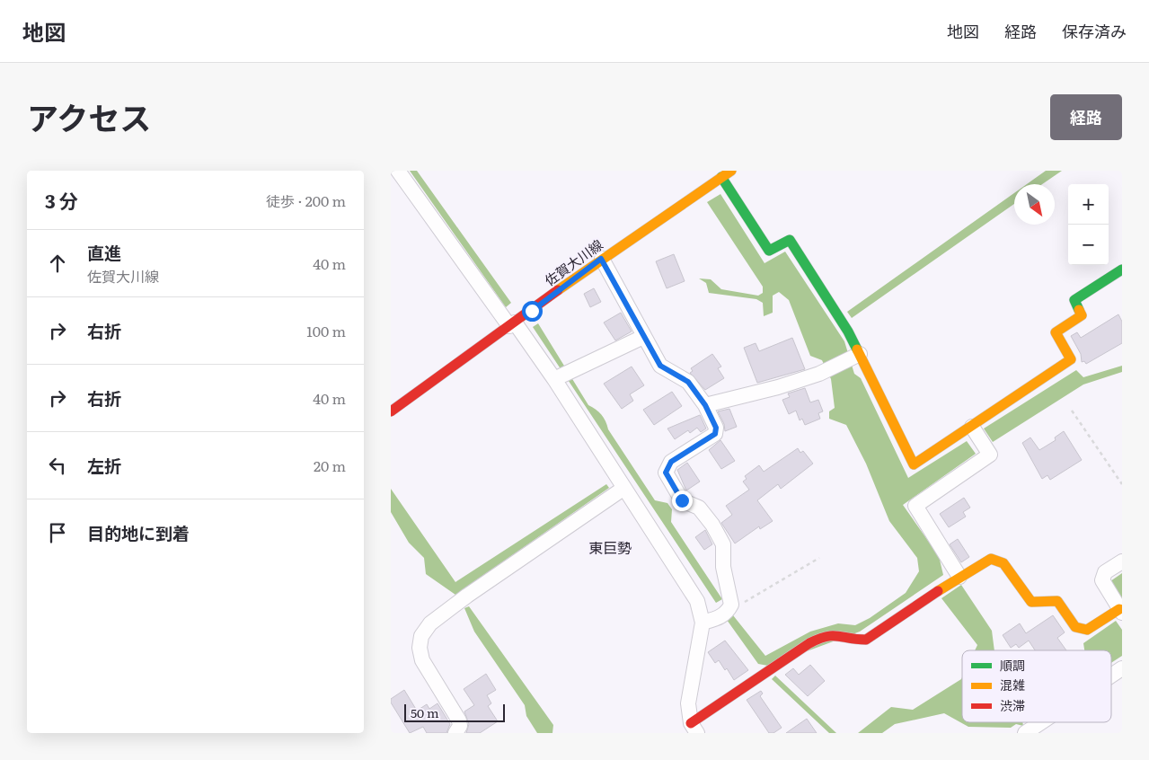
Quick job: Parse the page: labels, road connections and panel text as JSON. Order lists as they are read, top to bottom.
{
  "streets": {
    "street": ["佐賀大川線"]
  },
  "districts": ["東巨勢"],
  "legend": ["順調", "混雑", "渋滞"],
  "scale_bar": "50 m",
  "north": "bottom right",
  "page": {
    "header": "地図",
    "nav": ["地図", "経路", "保存済み"],
    "title": "アクセス",
    "buttons": "経路",
    "heading": ["3 分", "徒歩 · 200 m"],
    "map_buttons": ["+", "−"],
    "list": [
      ["直進", "佐賀大川線", "40 m"],
      ["右折", "100 m"],
      ["右折", "40 m"],
      ["左折", "20 m"],
      "目的地に到着"
    ],
    "scale": "50 m"
  }
}
